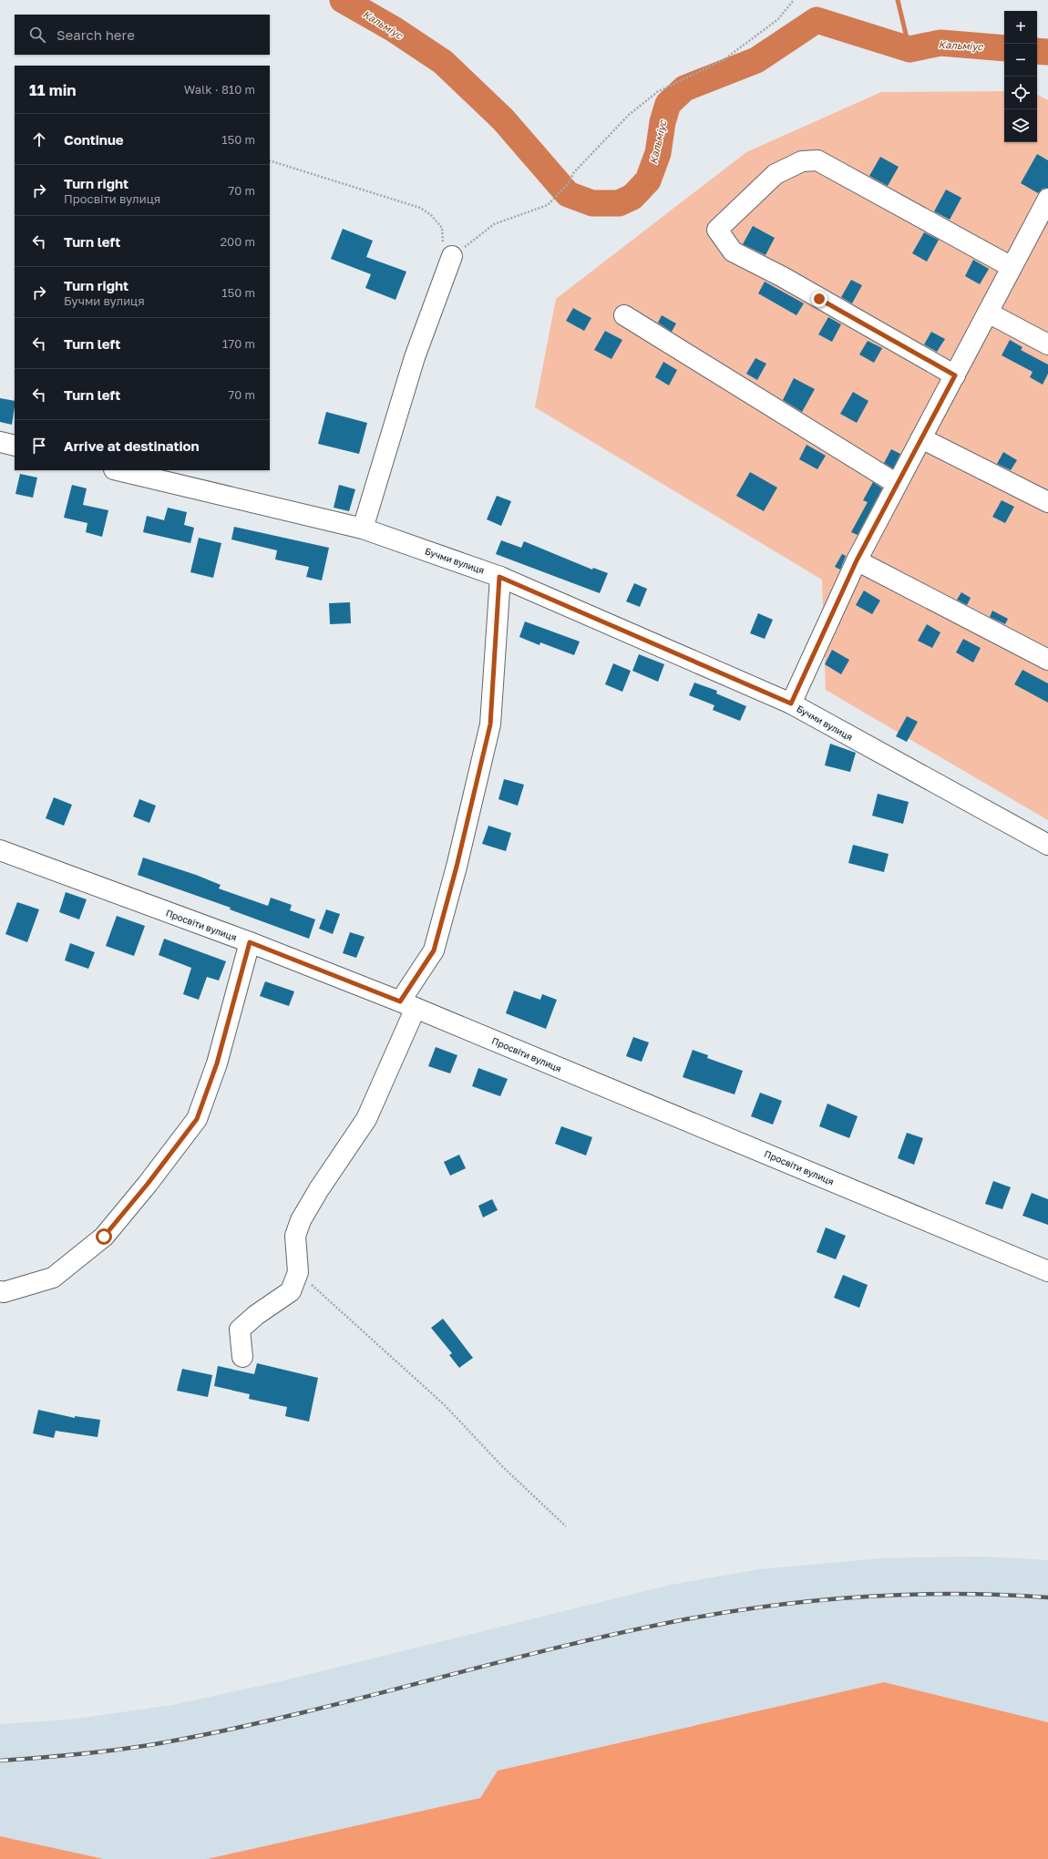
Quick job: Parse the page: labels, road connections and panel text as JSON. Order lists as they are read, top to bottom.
{
  "streets": {
    "street": ["Бучми вулиця", "Просвіти вулиця"]
  },
  "water": ["Кальміус"],
  "page": {
    "map_buttons": ["+", "−"],
    "search": "Search here",
    "heading": ["11 min", "Walk · 810 m"],
    "list": [
      ["Continue", "150 m"],
      ["Turn right", "Просвіти вулиця", "70 m"],
      ["Turn left", "200 m"],
      ["Turn right", "Бучми вулиця", "150 m"],
      ["Turn left", "170 m"],
      ["Turn left", "70 m"],
      "Arrive at destination"
    ]
  }
}
